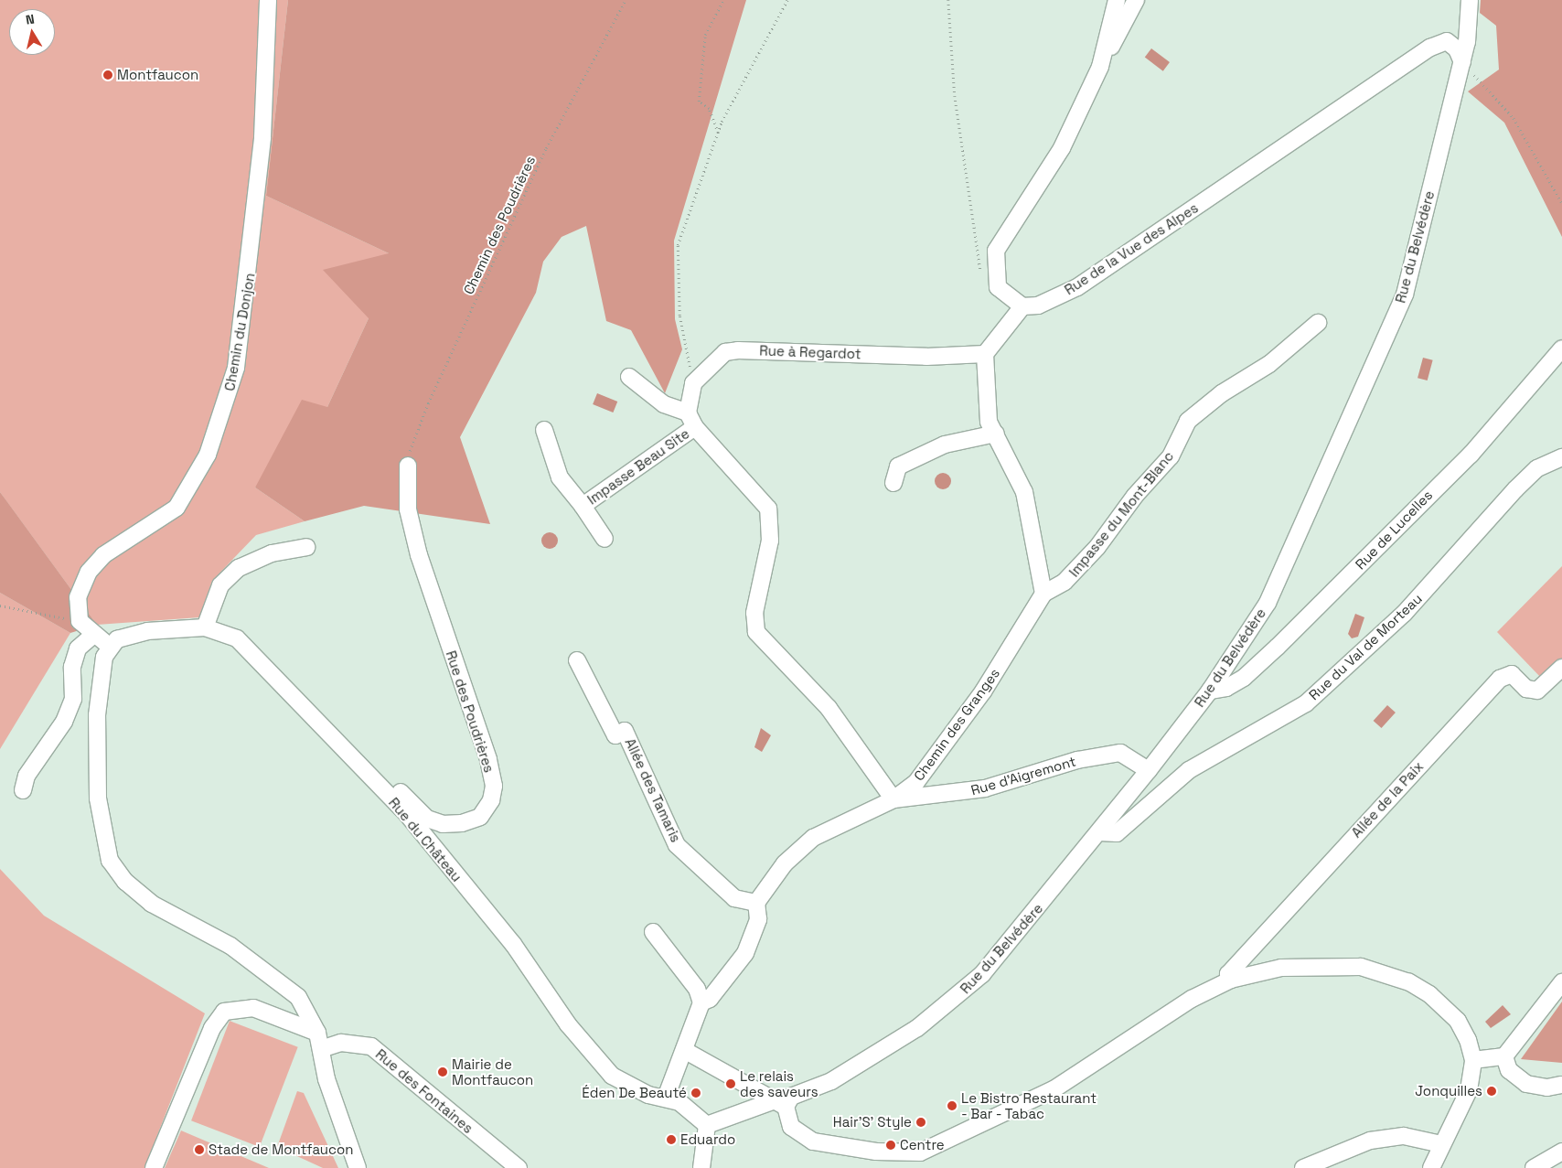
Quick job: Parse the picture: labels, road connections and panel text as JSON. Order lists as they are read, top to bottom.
{
  "streets": {
    "street": [
      "Rue du Belvédère",
      "Rue de la Vue des Alpes",
      "Chemin du Donjon",
      "Rue à Regardot",
      "Impasse Beau Site",
      "Impasse du Mont-Blanc",
      "Rue de Lucelles",
      "Rue du Val de Morteau",
      "Rue des Poudrières",
      "Chemin des Granges",
      "Rue d'Aigremont",
      "Allée des Tamaris",
      "Allée de la Paix",
      "Rue du Château",
      "Rue des Fontaines"
    ],
    "path": ["Chemin des Poudrières"]
  },
  "crossings": [
    ["Chemin des Poudrières", "Rue des Poudrières"],
    ["Rue du Belvédère", "Rue de la Vue des Alpes"],
    ["Rue du Belvédère", "Rue de Lucelles"],
    ["Rue du Belvédère", "Rue du Val de Morteau"],
    ["Rue du Belvédère", "Rue d'Aigremont"],
    ["Rue du Belvédère", "Rue du Château"],
    ["Impasse du Mont-Blanc", "Chemin des Granges"],
    ["Rue des Poudrières", "Rue du Château"],
    ["Chemin des Granges", "Rue d'Aigremont"],
    ["Chemin des Granges", "Allée des Tamaris"]
  ],
  "places": [
    "Montfaucon",
    "Mairie de Montfaucon",
    "Le relais des saveurs",
    "Jonquilles",
    "Éden De Beauté",
    "Le Bistro Restaurant - Bar - Tabac",
    "Hair'S' Style",
    "Eduardo",
    "Centre",
    "Stade de Montfaucon"
  ],
  "north": "top"
}
